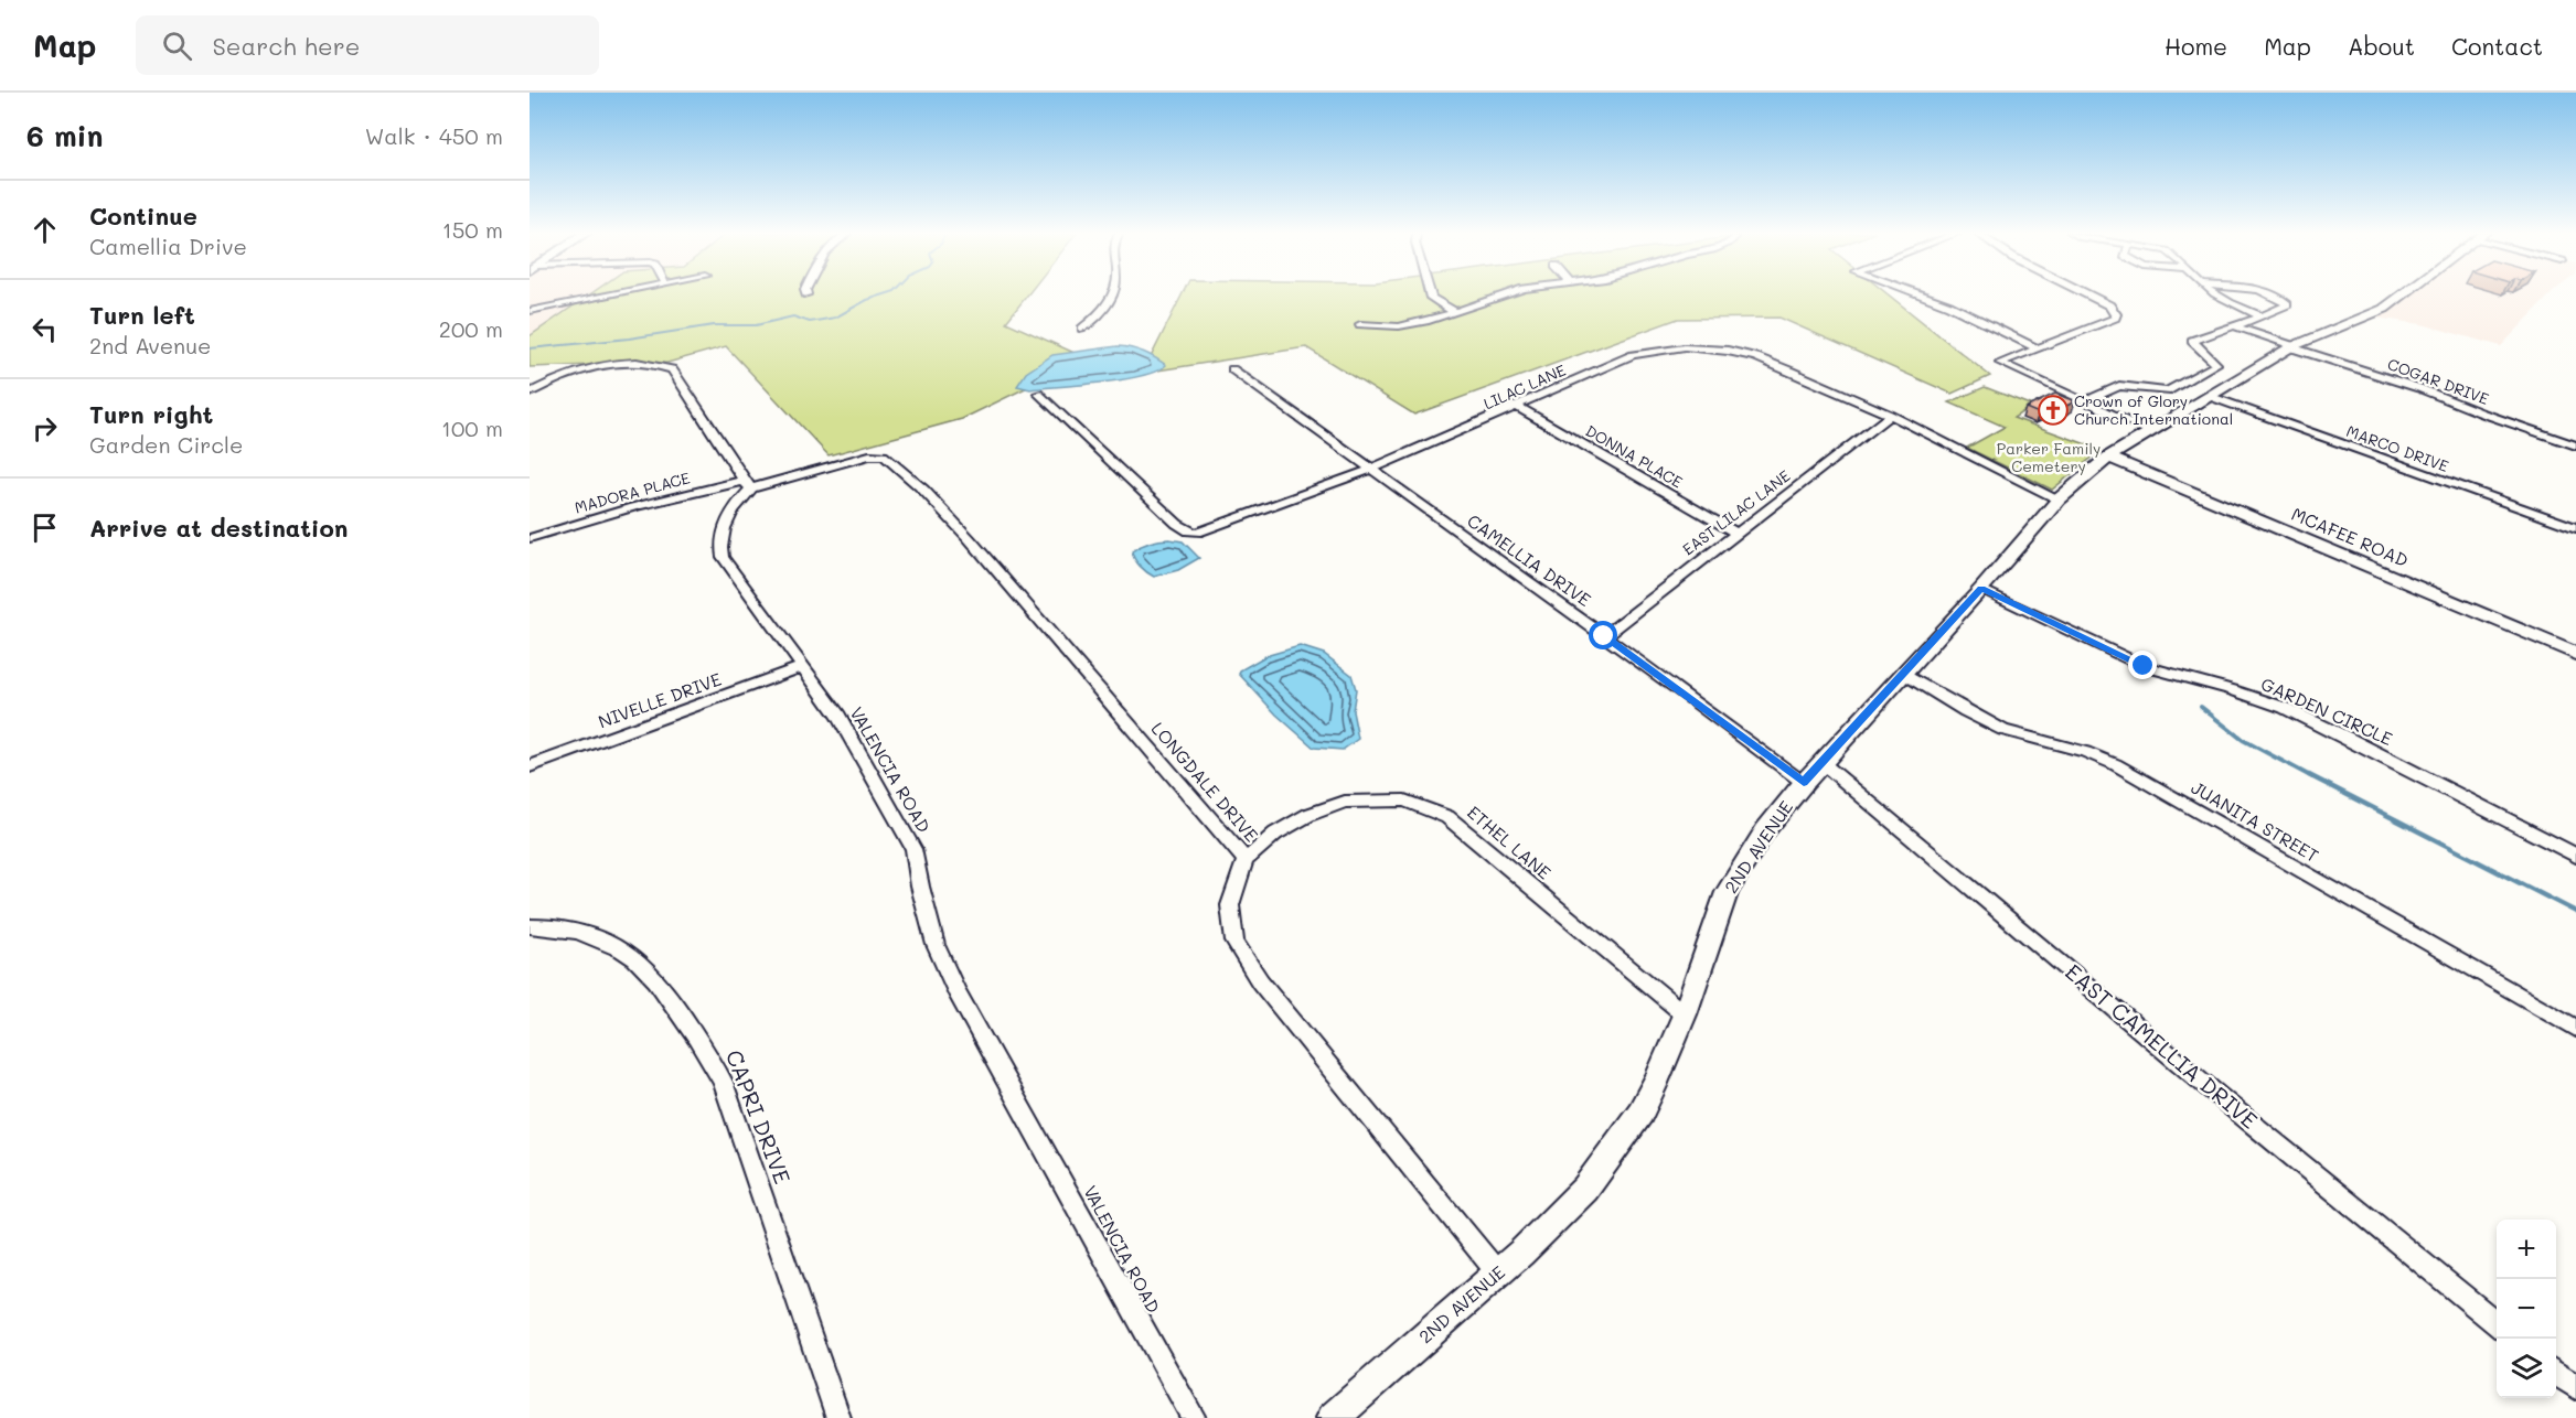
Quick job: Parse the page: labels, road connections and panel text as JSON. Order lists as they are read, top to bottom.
{
  "streets": {
    "street": [
      "COGAR DRIVE",
      "LILAC LANE",
      "MARCO DRIVE",
      "DONNA PLACE",
      "MADORA PLACE",
      "EAST LILAC LANE",
      "MCAFEE ROAD",
      "CAMELLIA DRIVE",
      "NIVELLE DRIVE",
      "GARDEN CIRCLE",
      "VALENCIA ROAD",
      "LONGDALE DRIVE",
      "JUANITA STREET",
      "ETHEL LANE",
      "2ND AVENUE",
      "EAST CAMELLIA DRIVE",
      "CAPRI DRIVE"
    ]
  },
  "crossings": [
    ["COGAR DRIVE", "2ND AVENUE"],
    ["LILAC LANE", "DONNA PLACE"],
    ["LILAC LANE", "EAST LILAC LANE"],
    ["LILAC LANE", "CAMELLIA DRIVE"],
    ["LILAC LANE", "2ND AVENUE"],
    ["MARCO DRIVE", "2ND AVENUE"],
    ["DONNA PLACE", "EAST LILAC LANE"],
    ["MADORA PLACE", "VALENCIA ROAD"],
    ["MADORA PLACE", "LONGDALE DRIVE"],
    ["EAST LILAC LANE", "CAMELLIA DRIVE"],
    ["MCAFEE ROAD", "2ND AVENUE"],
    ["CAMELLIA DRIVE", "2ND AVENUE"],
    ["NIVELLE DRIVE", "VALENCIA ROAD"],
    ["GARDEN CIRCLE", "2ND AVENUE"],
    ["VALENCIA ROAD", "LONGDALE DRIVE"],
    ["LONGDALE DRIVE", "ETHEL LANE"],
    ["LONGDALE DRIVE", "2ND AVENUE"],
    ["JUANITA STREET", "2ND AVENUE"],
    ["ETHEL LANE", "2ND AVENUE"],
    ["2ND AVENUE", "EAST CAMELLIA DRIVE"]
  ],
  "parks": ["Parker Family Cemetery"],
  "places": {
    "church": ["Crown of Glory Church International"]
  },
  "page": {
    "header": "Map",
    "search": "Search here",
    "nav": [
      "Home",
      "Map",
      "About",
      "Contact"
    ],
    "heading": ["6 min", "Walk · 450 m"],
    "list": [
      ["Continue", "Camellia Drive", "150 m"],
      ["Turn left", "2nd Avenue", "200 m"],
      ["Turn right", "Garden Circle", "100 m"],
      "Arrive at destination"
    ],
    "map_buttons": ["+", "−"]
  }
}
